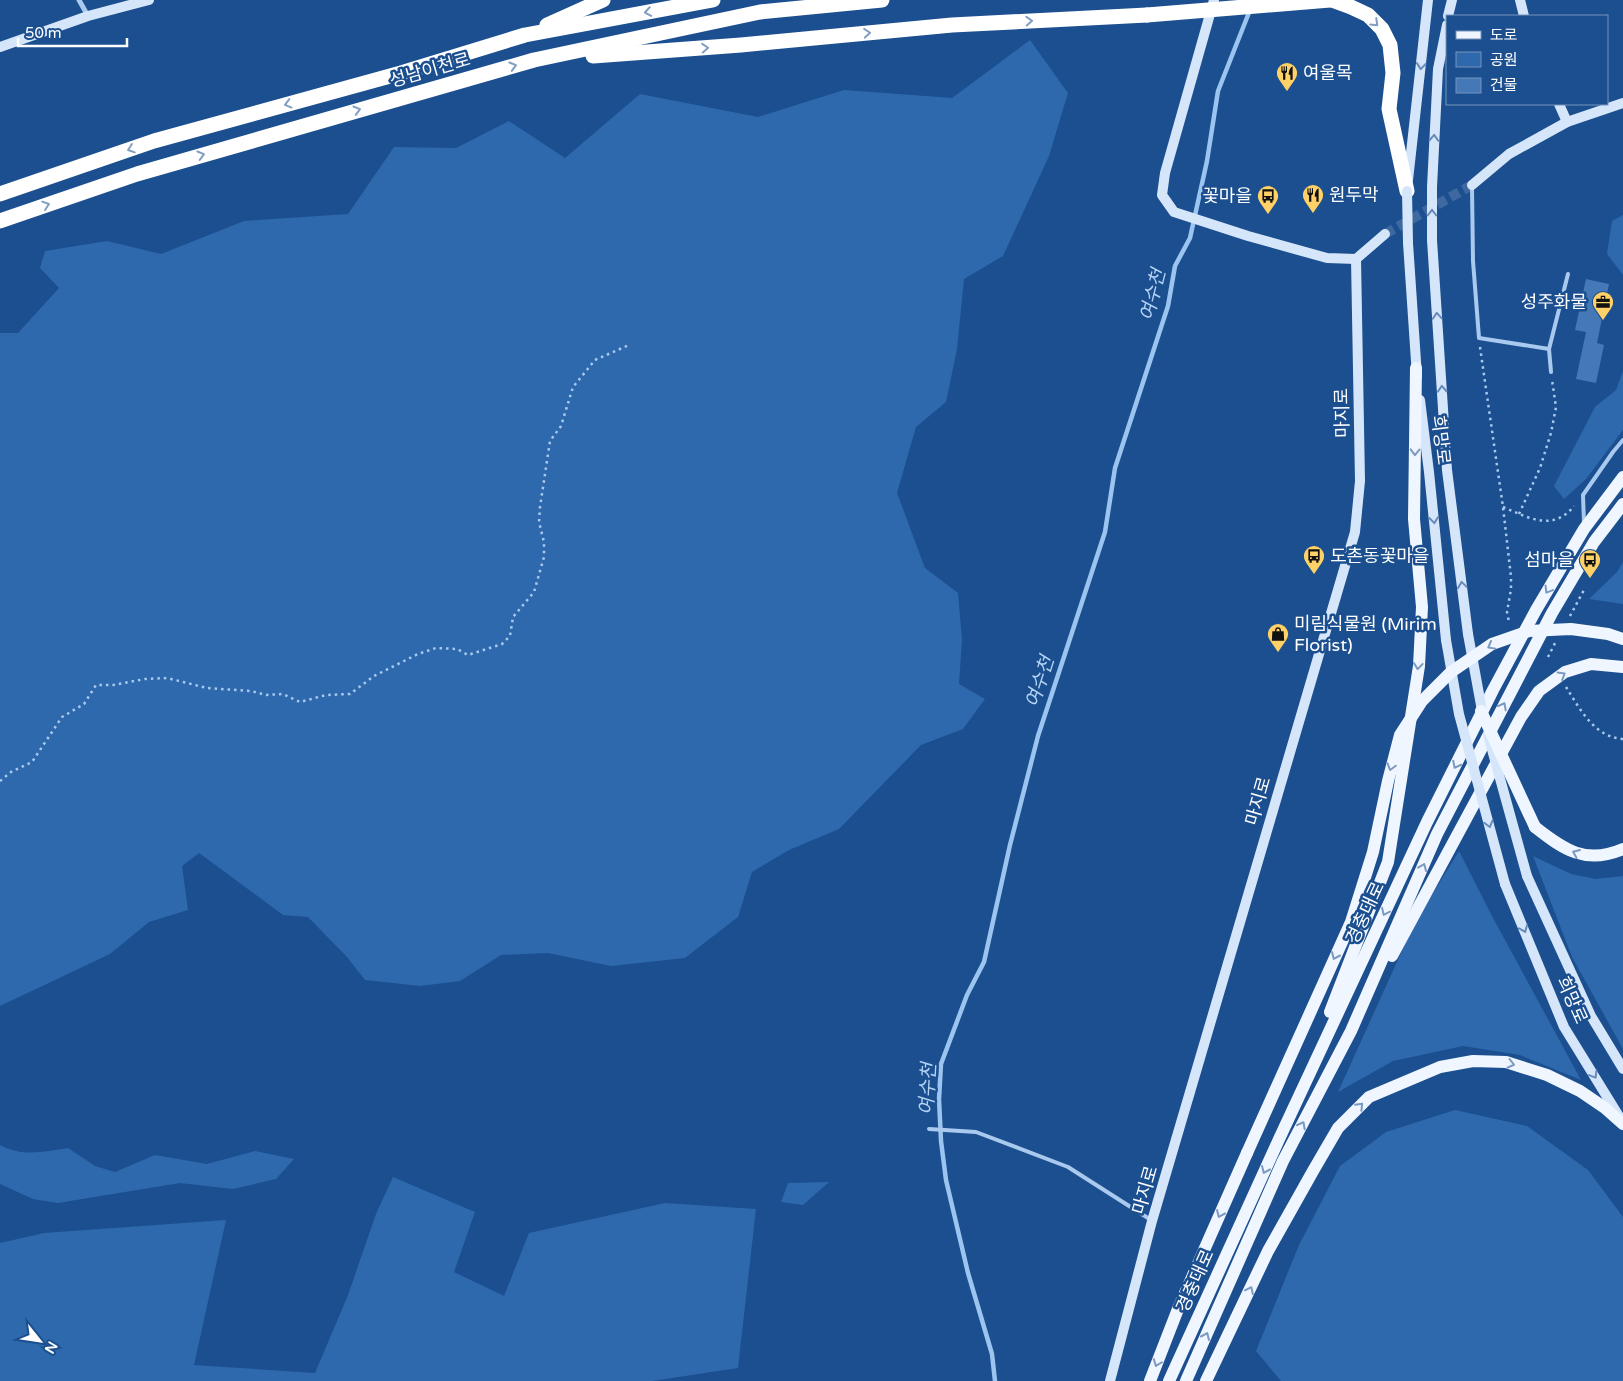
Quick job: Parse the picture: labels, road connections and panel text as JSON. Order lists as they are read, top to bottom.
{
  "streets": {
    "highway": ["성남이천로"],
    "main road": ["마지로", "희망로", "경충대로"]
  },
  "water": ["여수천"],
  "places": {
    "restaurant": ["여울목", "원두막"],
    "bus stop": ["꽃마을", "도촌동꽃마을", "섬마을"],
    "office": ["성주화물"],
    "shop": ["미림식물원 (Mirim Florist)"]
  },
  "legend": ["도로", "공원", "건물"],
  "scale_bar": "50 m",
  "north": "bottom right"
}
